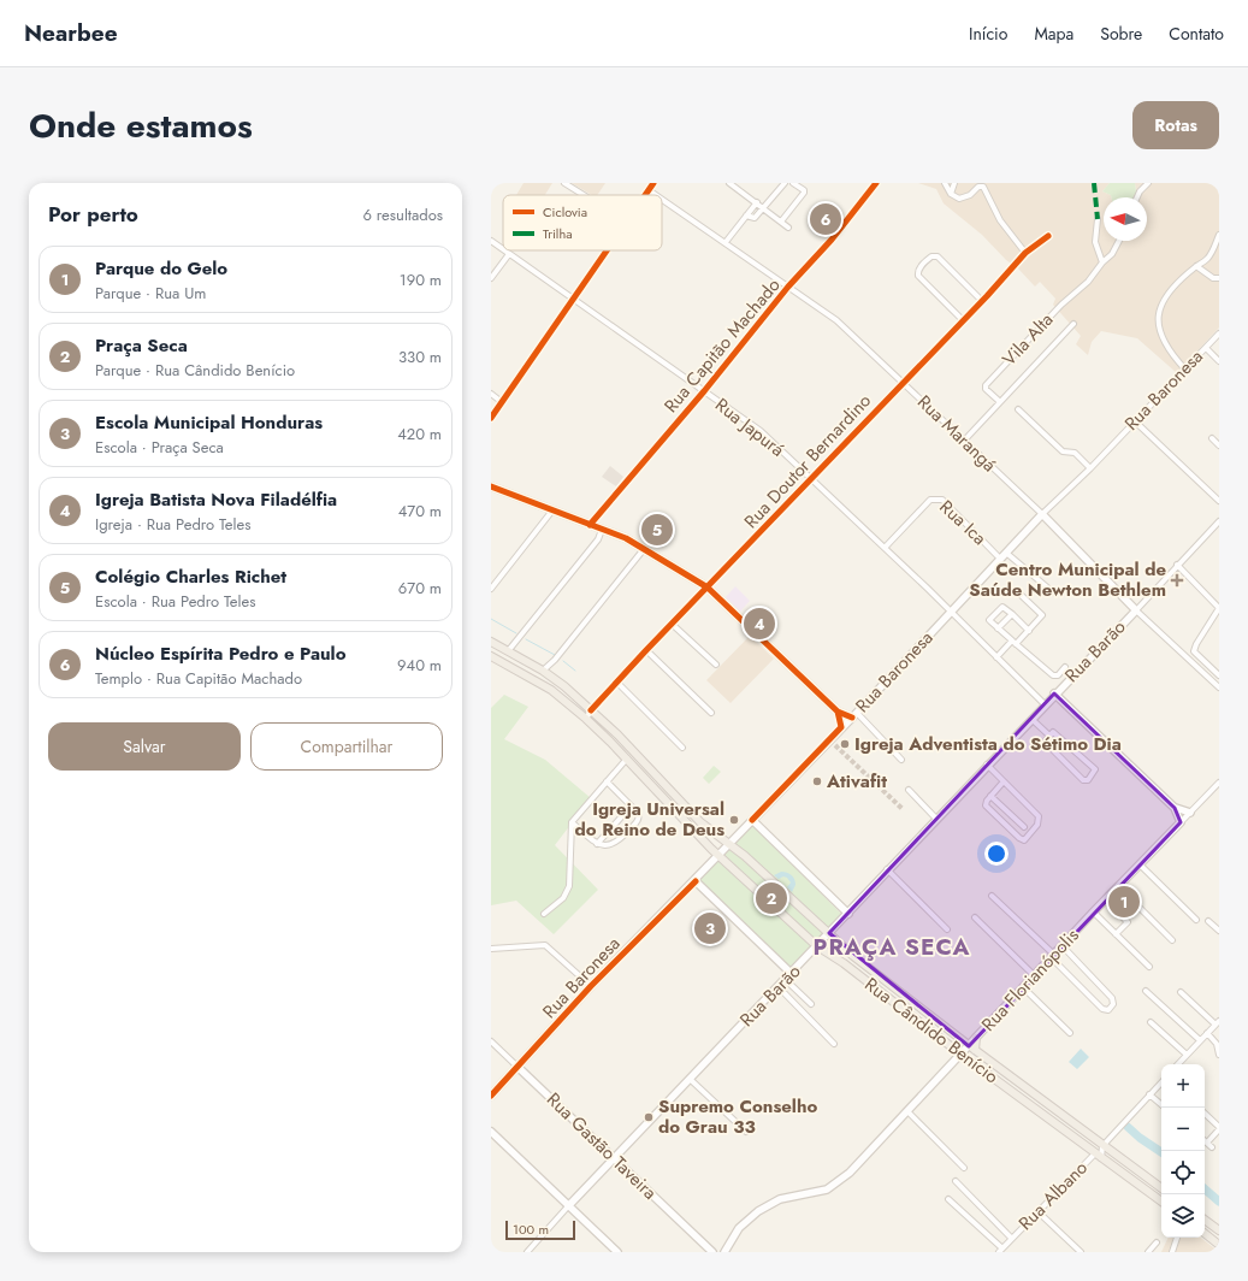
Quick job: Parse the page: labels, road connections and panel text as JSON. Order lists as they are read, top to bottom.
{
  "streets": {
    "main road": ["Rua Cândido Benício"],
    "street": [
      "Vila Alta",
      "Rua Capitão Machado",
      "Rua Baronesa",
      "Rua Japurá",
      "Rua Marangá",
      "Rua Doutor Bernardino",
      "Rua Ica",
      "Rua Barão",
      "Rua Florianópolis",
      "Rua Gastão Taveira",
      "Rua Albano"
    ]
  },
  "crossings": [
    ["Vila Alta", "Rua Marangá"],
    ["Rua Capitão Machado", "Rua Japurá"],
    ["Rua Capitão Machado", "Rua Marangá"],
    ["Rua Baronesa", "Rua Japurá"],
    ["Rua Baronesa", "Rua Marangá"],
    ["Rua Baronesa", "Rua Ica"],
    ["Rua Baronesa", "Rua Cândido Benício"],
    ["Rua Baronesa", "Rua Gastão Taveira"],
    ["Rua Japurá", "Rua Doutor Bernardino"],
    ["Rua Japurá", "Rua Ica"],
    ["Rua Japurá", "Rua Barão"],
    ["Rua Marangá", "Rua Doutor Bernardino"],
    ["Rua Marangá", "Rua Barão"],
    ["Rua Doutor Bernardino", "Rua Cândido Benício"],
    ["Rua Barão", "Rua Cândido Benício"],
    ["Rua Barão", "Rua Gastão Taveira"],
    ["Rua Florianópolis", "Rua Cândido Benício"],
    ["Rua Cândido Benício", "Rua Albano"]
  ],
  "districts": ["PRAÇA SECA"],
  "places": {
    "health": ["Centro Municipal de Saúde Newton Bethlem"],
    "other": [
      "Igreja Adventista do Sétimo Dia",
      "Ativafit",
      "Igreja Universal do Reino de Deus",
      "Supremo Conselho do Grau 33"
    ]
  },
  "legend": ["Ciclovia", "Trilha"],
  "scale_bar": "100 m",
  "north": "left",
  "page": {
    "header": "Nearbee",
    "nav": [
      "Início",
      "Mapa",
      "Sobre",
      "Contato"
    ],
    "title": "Onde estamos",
    "buttons": [
      "Rotas",
      ["Salvar", "Compartilhar"]
    ],
    "heading": ["Por perto", "6 resultados"],
    "pins": [
      "6",
      "5",
      "4",
      "2",
      "1",
      "3"
    ],
    "list": [
      {
        "mark": "1",
        "name": "Parque do Gelo",
        "note": "Parque · Rua Um",
        "value": "190 m"
      },
      {
        "mark": "2",
        "name": "Praça Seca",
        "note": "Parque · Rua Cândido Benício",
        "value": "330 m"
      },
      {
        "mark": "3",
        "name": "Escola Municipal Honduras",
        "note": "Escola · Praça Seca",
        "value": "420 m"
      },
      {
        "mark": "4",
        "name": "Igreja Batista Nova Filadélfia",
        "note": "Igreja · Rua Pedro Teles",
        "value": "470 m"
      },
      {
        "mark": "5",
        "name": "Colégio Charles Richet",
        "note": "Escola · Rua Pedro Teles",
        "value": "670 m"
      },
      {
        "mark": "6",
        "name": "Núcleo Espírita Pedro e Paulo",
        "note": "Templo · Rua Capitão Machado",
        "value": "940 m"
      }
    ],
    "map_buttons": ["+", "−"],
    "scale": "100 m"
  }
}
